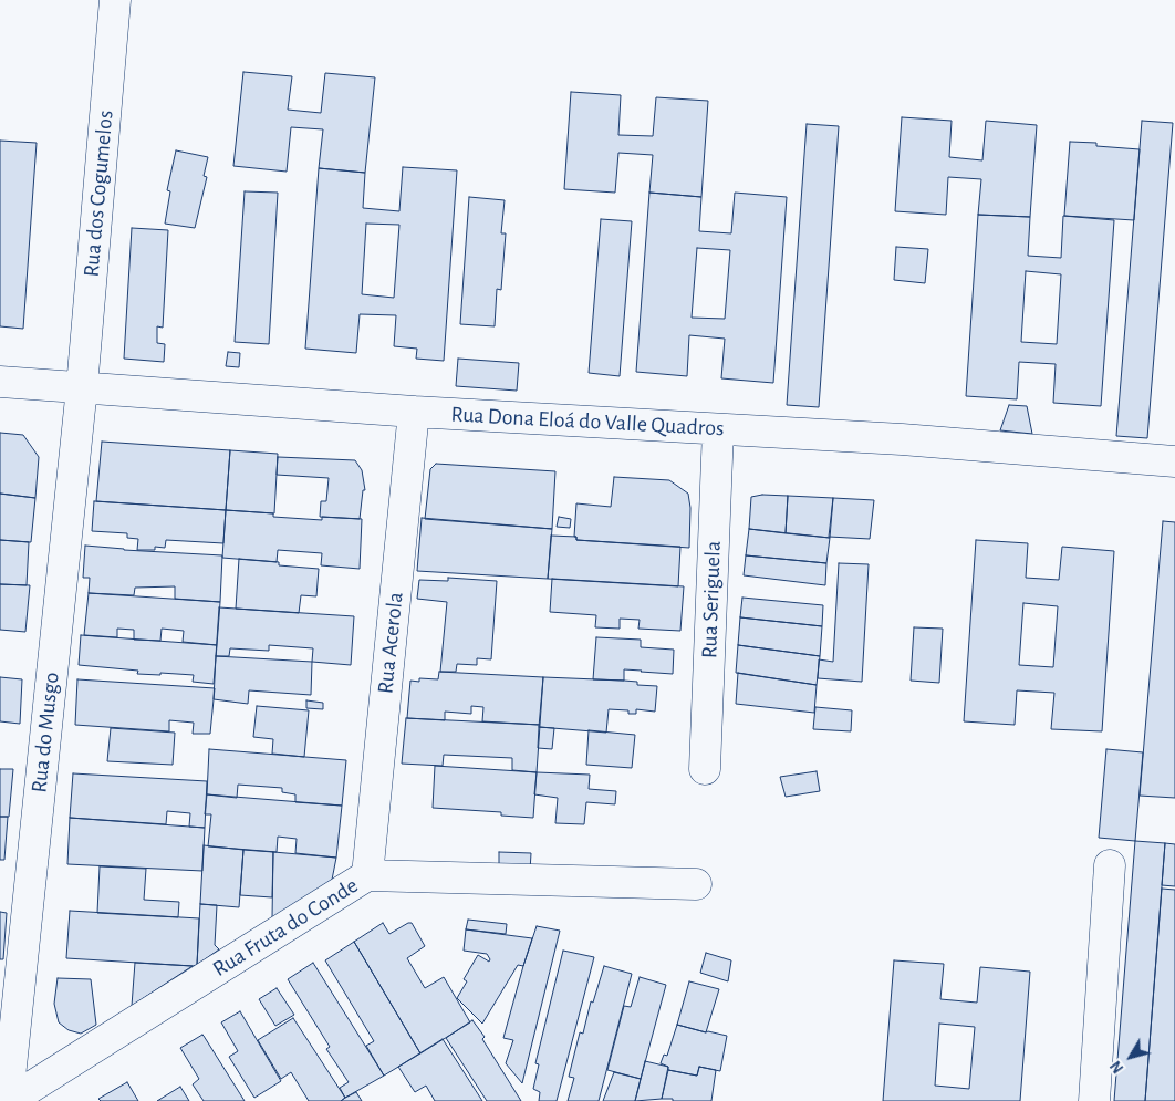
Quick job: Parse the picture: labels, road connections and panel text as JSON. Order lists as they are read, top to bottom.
{
  "streets": {
    "street": [
      "Rua dos Cogumelos",
      "Rua Dona Eloá do Valle Quadros",
      "Rua Seriguela",
      "Rua Acerola",
      "Rua do Musgo",
      "Rua Fruta do Conde"
    ]
  },
  "crossings": [
    ["Rua dos Cogumelos", "Rua Dona Eloá do Valle Quadros"],
    ["Rua dos Cogumelos", "Rua do Musgo"],
    ["Rua Dona Eloá do Valle Quadros", "Rua Seriguela"],
    ["Rua Dona Eloá do Valle Quadros", "Rua Acerola"],
    ["Rua Dona Eloá do Valle Quadros", "Rua do Musgo"],
    ["Rua Acerola", "Rua Fruta do Conde"]
  ],
  "north": "bottom left"
}
